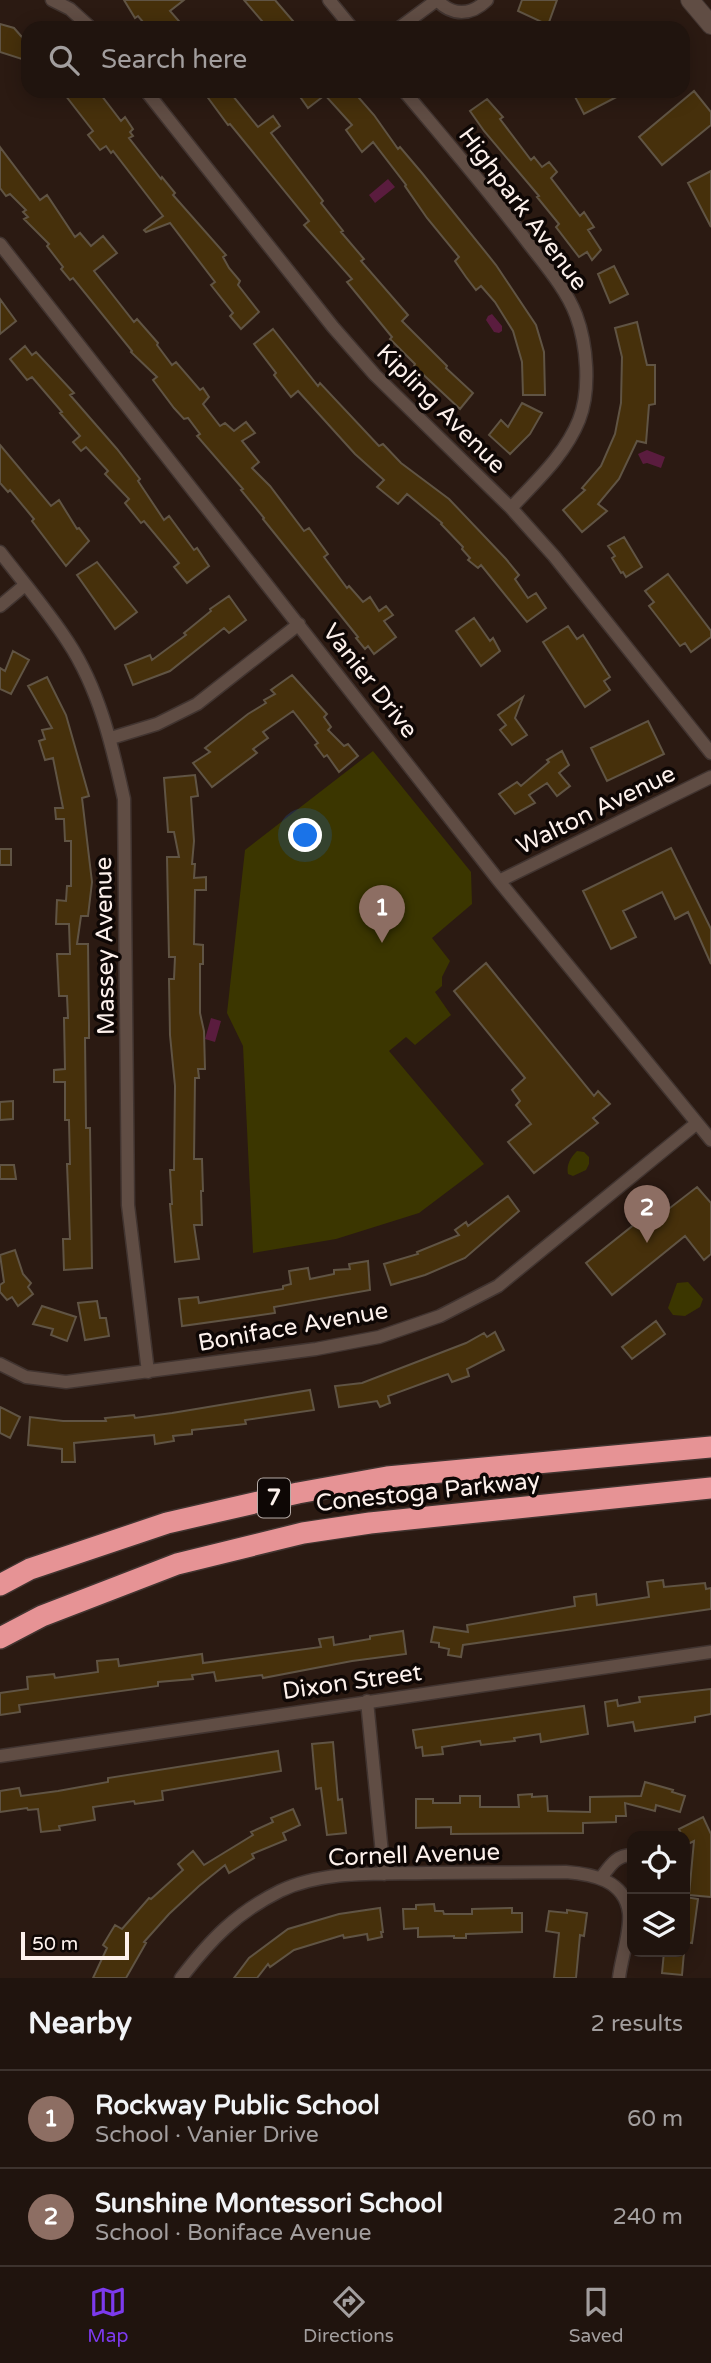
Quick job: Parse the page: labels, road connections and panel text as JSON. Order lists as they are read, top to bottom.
{
  "streets": {
    "highway": ["Conestoga Parkway", "7"],
    "street": [
      "Highpark Avenue",
      "Kipling Avenue",
      "Vanier Drive",
      "Walton Avenue",
      "Massey Avenue",
      "Boniface Avenue",
      "Dixon Street",
      "Cornell Avenue"
    ]
  },
  "crossings": [
    ["Highpark Avenue", "Kipling Avenue"],
    ["Vanier Drive", "Walton Avenue"],
    ["Vanier Drive", "Boniface Avenue"],
    ["Massey Avenue", "Boniface Avenue"]
  ],
  "scale_bar": "50 m",
  "page": {
    "search": "Search here",
    "pins": ["1", "2"],
    "scale": "50 m",
    "heading": ["Nearby", "2 results"],
    "list": [
      {
        "mark": "1",
        "name": "Rockway Public School",
        "note": "School · Vanier Drive",
        "value": "60 m"
      },
      {
        "mark": "2",
        "name": "Sunshine Montessori School",
        "note": "School · Boniface Avenue",
        "value": "240 m"
      }
    ],
    "nav": ["Map", "Directions", "Saved"]
  }
}
